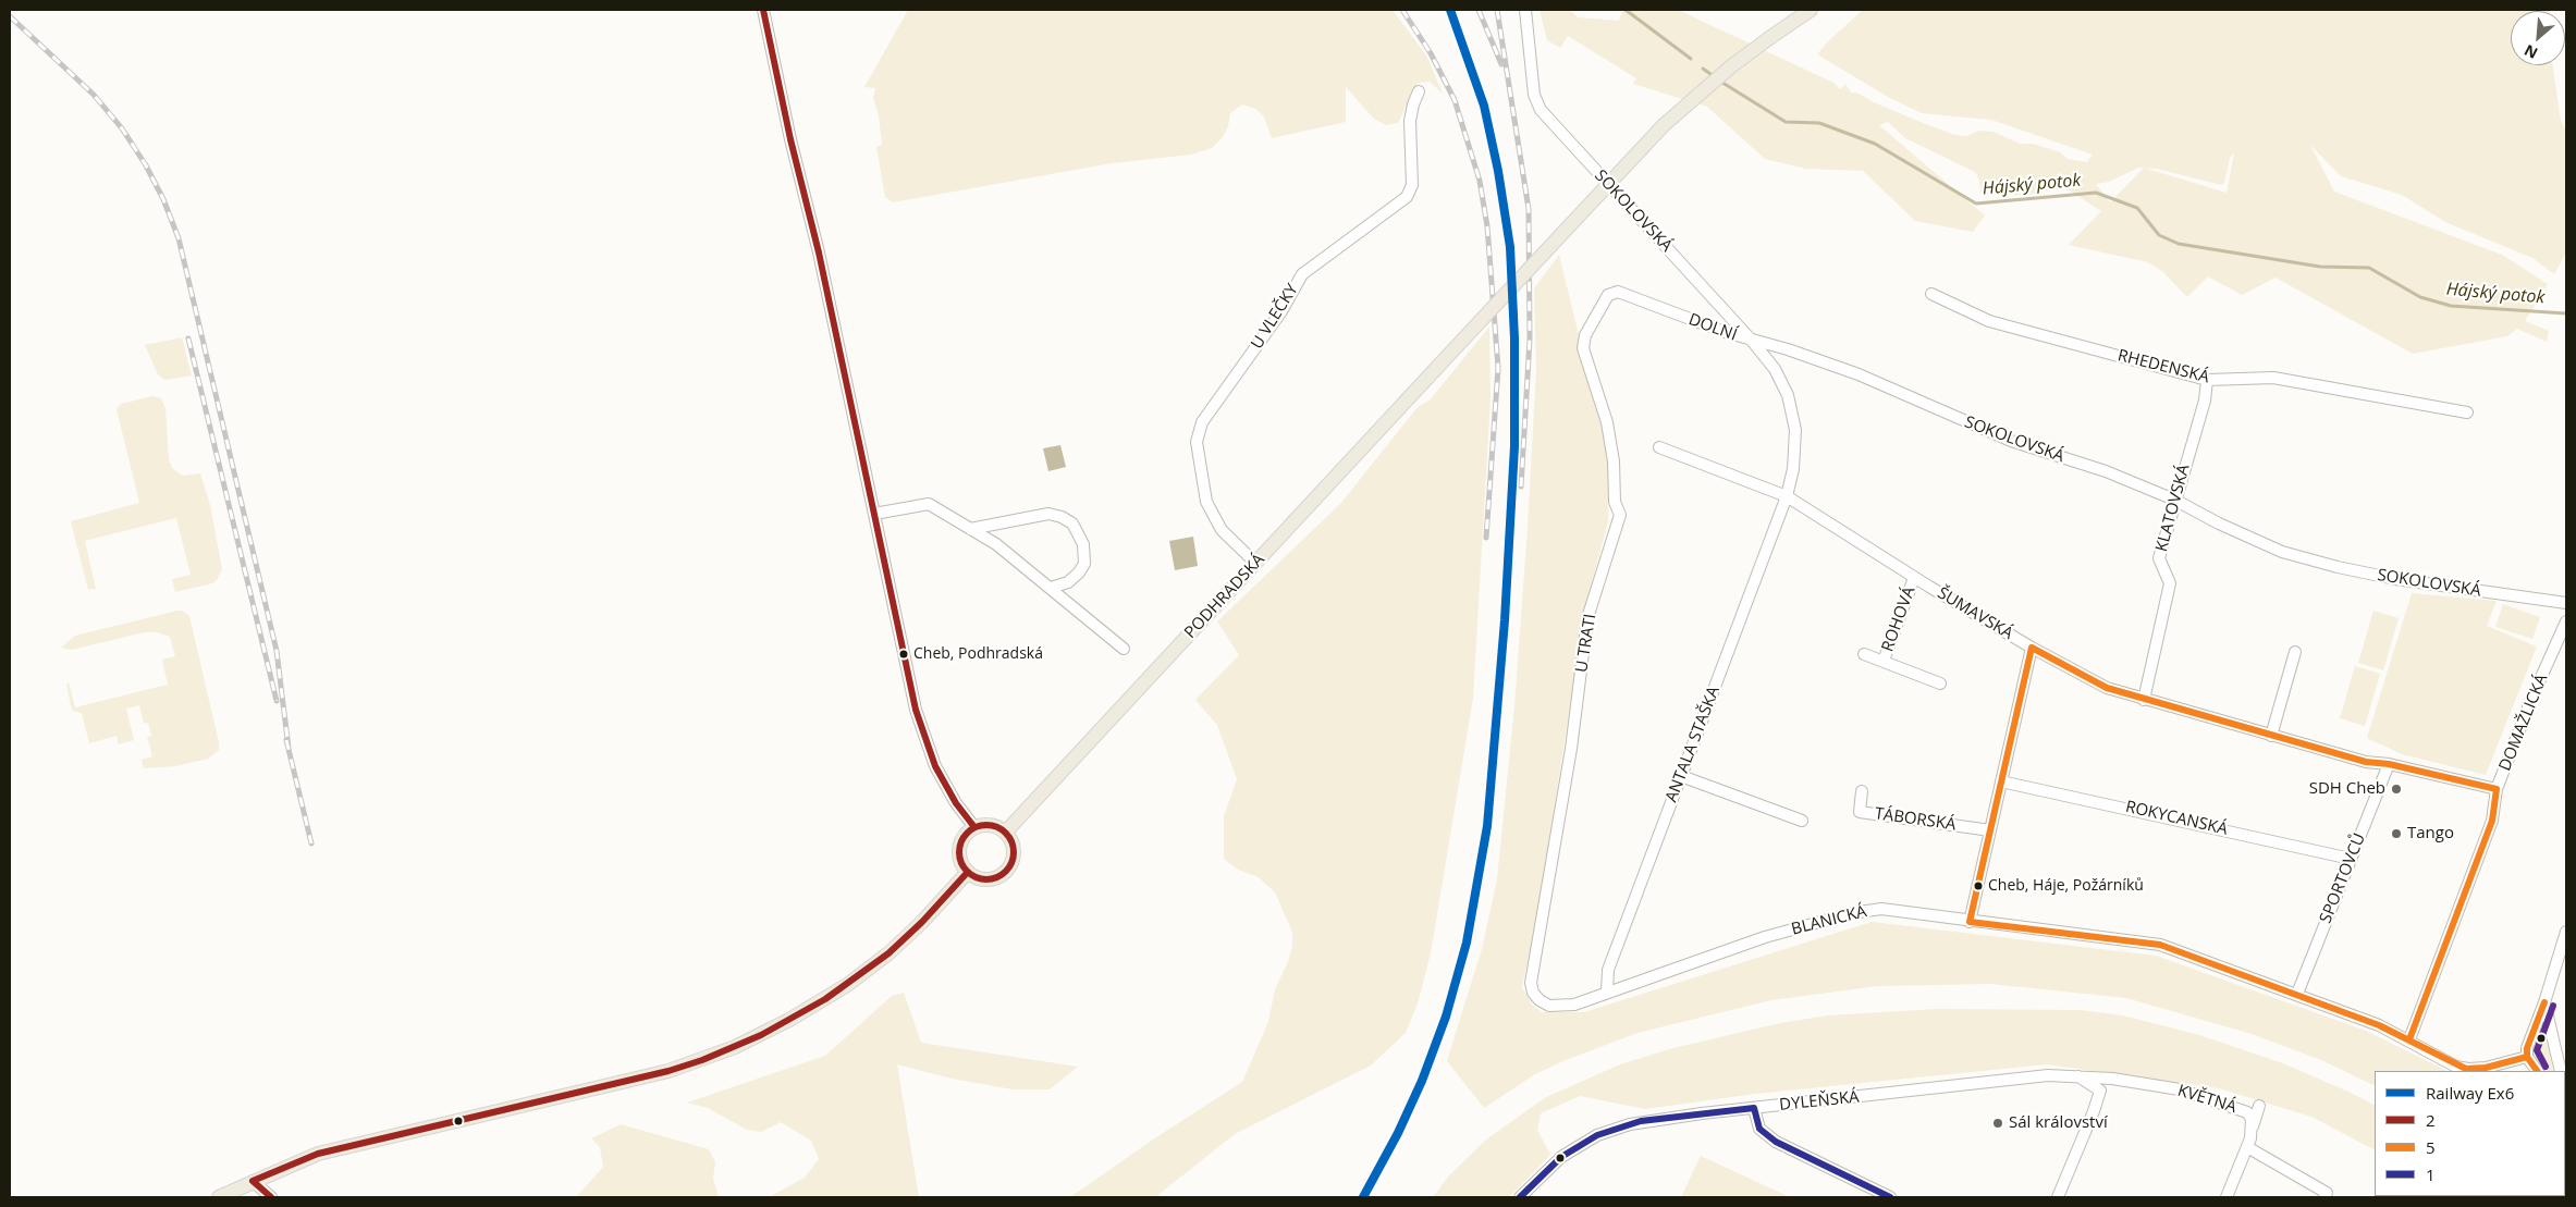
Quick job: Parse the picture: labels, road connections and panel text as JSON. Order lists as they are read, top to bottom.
{
  "streets": {
    "main road": ["PODHRADSKÁ"],
    "street": [
      "SOKOLOVSKÁ",
      "U VLEČKY",
      "DOLNÍ",
      "RHEDENSKÁ",
      "KLATOVSKÁ",
      "ŠUMAVSKÁ",
      "ROHOVÁ",
      "U TRATI",
      "DOMAŽLICKÁ",
      "ANTALA STAŠKA",
      "ROKYCANSKÁ",
      "TÁBORSKÁ",
      "SPORTOVCŮ",
      "BLANICKÁ",
      "KVĚTNÁ",
      "DYLEŇSKÁ"
    ]
  },
  "crossings": [
    ["SOKOLOVSKÁ", "DOLNÍ"],
    ["SOKOLOVSKÁ", "KLATOVSKÁ"],
    ["U VLEČKY", "PODHRADSKÁ"],
    ["DOLNÍ", "ŠUMAVSKÁ"],
    ["DOLNÍ", "U TRATI"],
    ["DOLNÍ", "ANTALA STAŠKA"],
    ["RHEDENSKÁ", "KLATOVSKÁ"],
    ["KLATOVSKÁ", "ŠUMAVSKÁ"],
    ["ŠUMAVSKÁ", "ROHOVÁ"],
    ["ŠUMAVSKÁ", "DOMAŽLICKÁ"],
    ["ŠUMAVSKÁ", "ANTALA STAŠKA"],
    ["ŠUMAVSKÁ", "SPORTOVCŮ"],
    ["U TRATI", "BLANICKÁ"],
    ["DOMAŽLICKÁ", "BLANICKÁ"],
    ["ANTALA STAŠKA", "BLANICKÁ"],
    ["ROKYCANSKÁ", "SPORTOVCŮ"],
    ["SPORTOVCŮ", "BLANICKÁ"],
    ["KVĚTNÁ", "DYLEŇSKÁ"]
  ],
  "water": ["Hájský potok"],
  "places": [
    "Cheb, Podhradská",
    "SDH Cheb",
    "Tango",
    "Cheb, Háje, Požárníků",
    "Sál království"
  ],
  "lines": [
    "rail line Ex6",
    "transit line 2",
    "transit line 5",
    "transit line 1"
  ],
  "legend": [
    "Railway Ex6",
    "2",
    "5",
    "1"
  ],
  "north": "bottom left"
}
